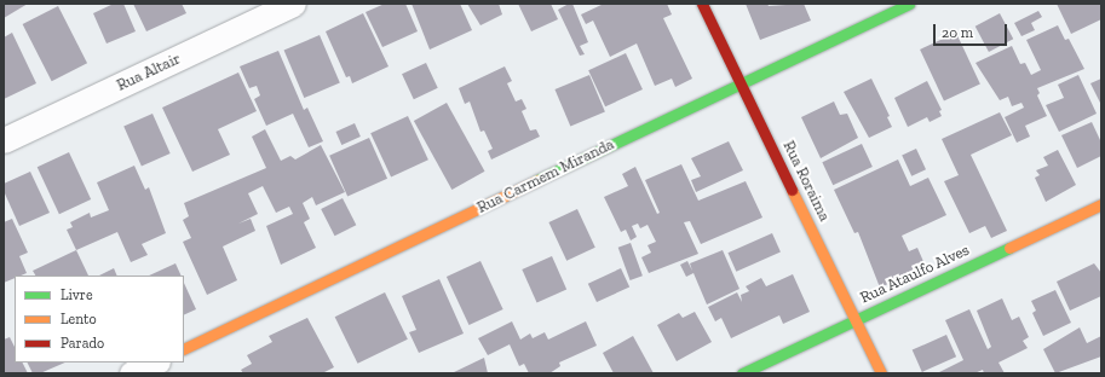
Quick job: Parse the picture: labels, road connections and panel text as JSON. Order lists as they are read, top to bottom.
{
  "streets": {
    "street": [
      "Rua Altair",
      "Rua Carmem Miranda",
      "Rua Roraima",
      "Rua Ataulfo Alves"
    ]
  },
  "crossings": [
    ["Rua Carmem Miranda", "Rua Roraima"],
    ["Rua Roraima", "Rua Ataulfo Alves"]
  ],
  "legend": ["Livre", "Lento", "Parado"],
  "scale_bar": "20 m"
}
